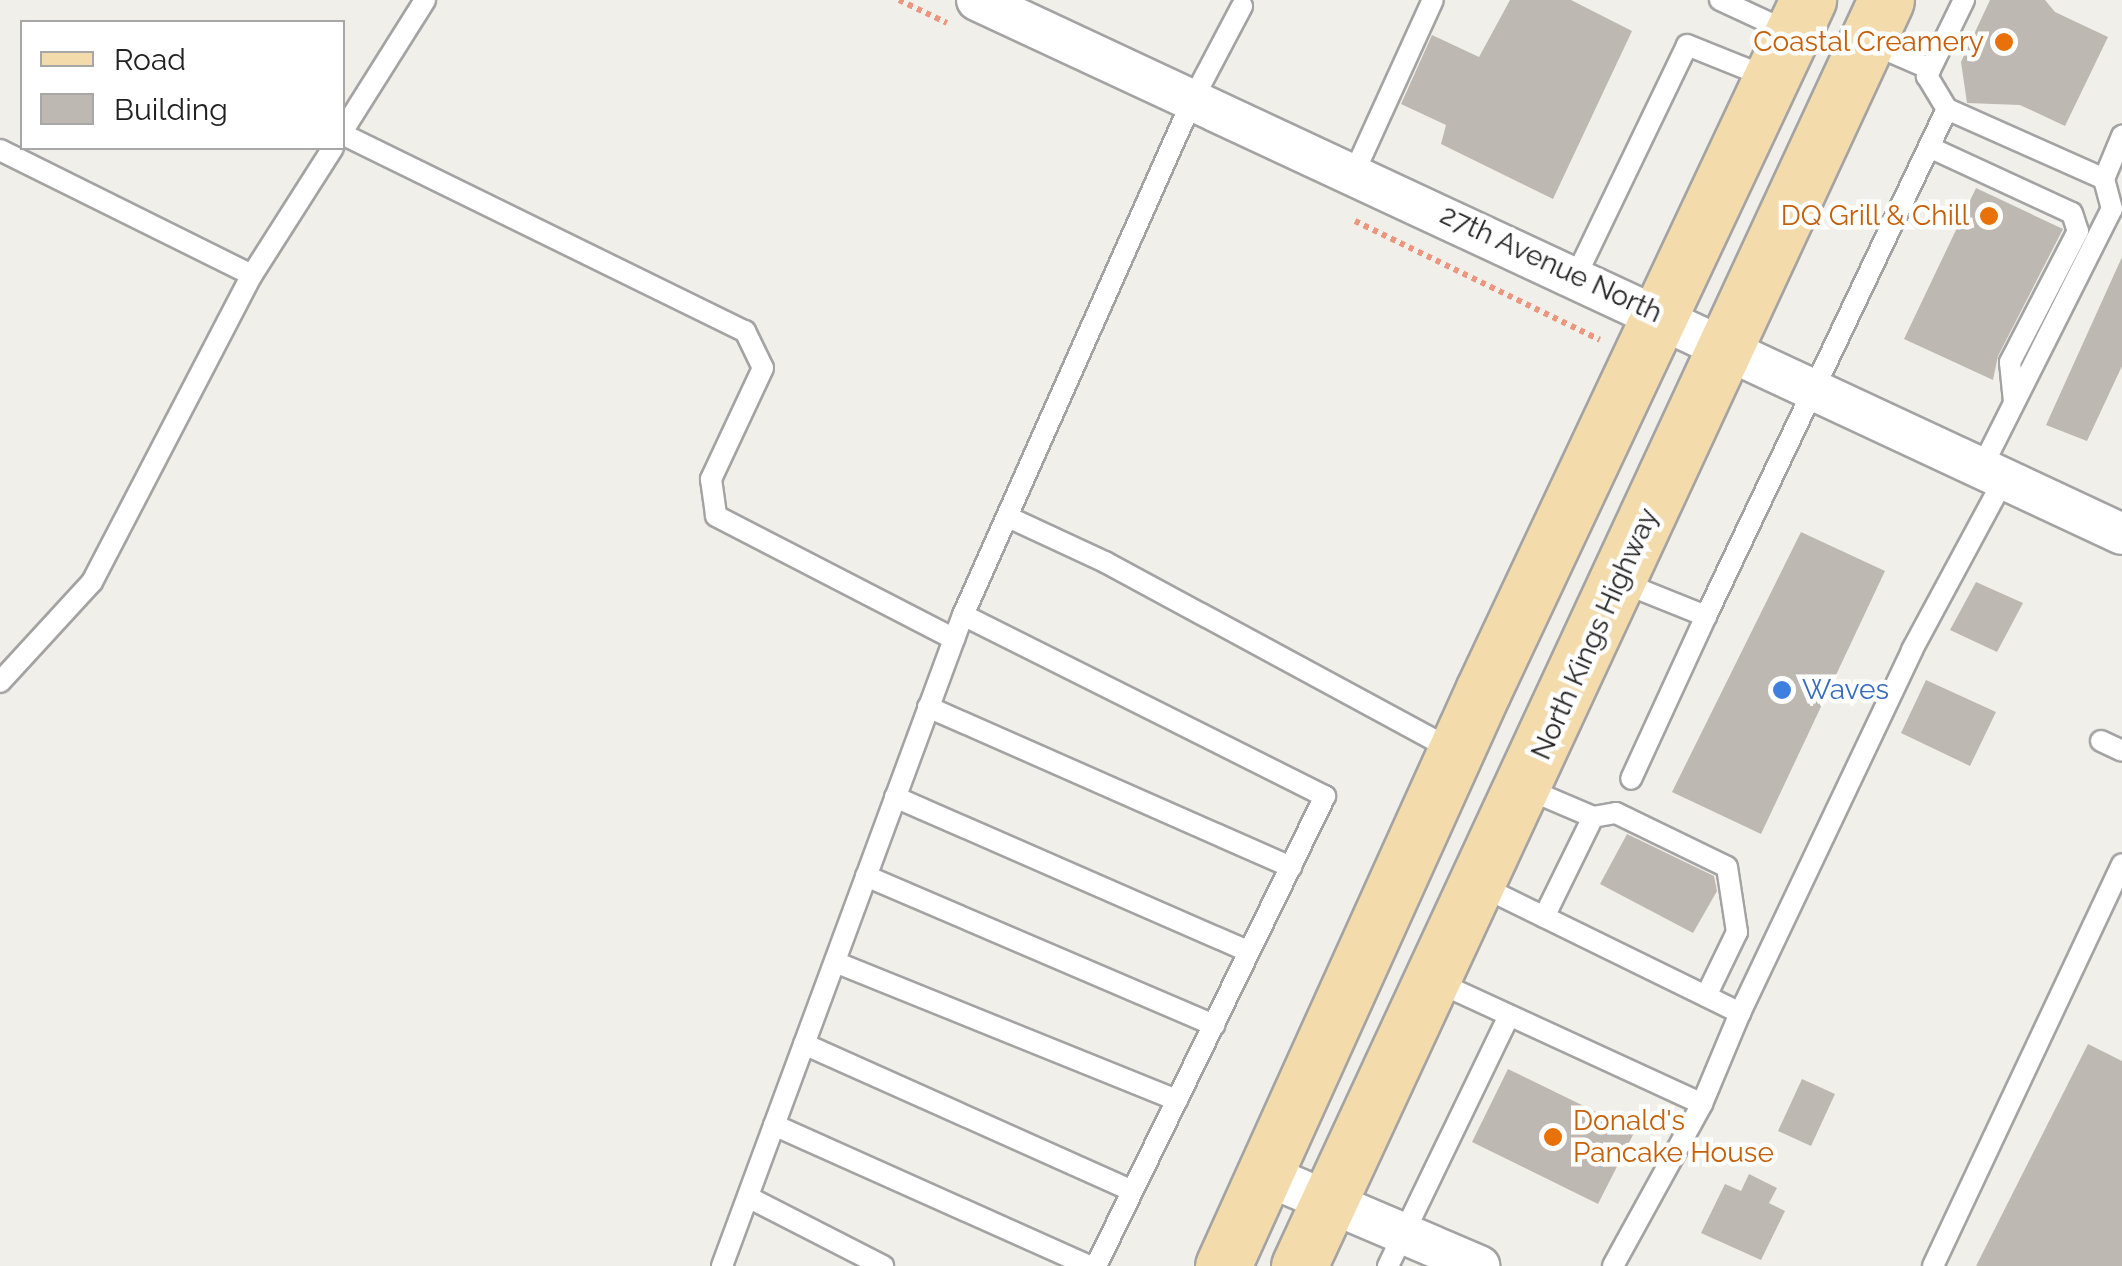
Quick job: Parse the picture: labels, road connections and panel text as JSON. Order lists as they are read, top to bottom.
{
  "streets": {
    "main road": ["North Kings Highway"],
    "street": ["27th Avenue North"]
  },
  "crossings": [
    ["27th Avenue North", "North Kings Highway"]
  ],
  "places": [
    "Coastal Creamery",
    "DQ Grill & Chill",
    "Waves",
    "Donald's Pancake House"
  ],
  "legend": ["Road", "Building"]
}
